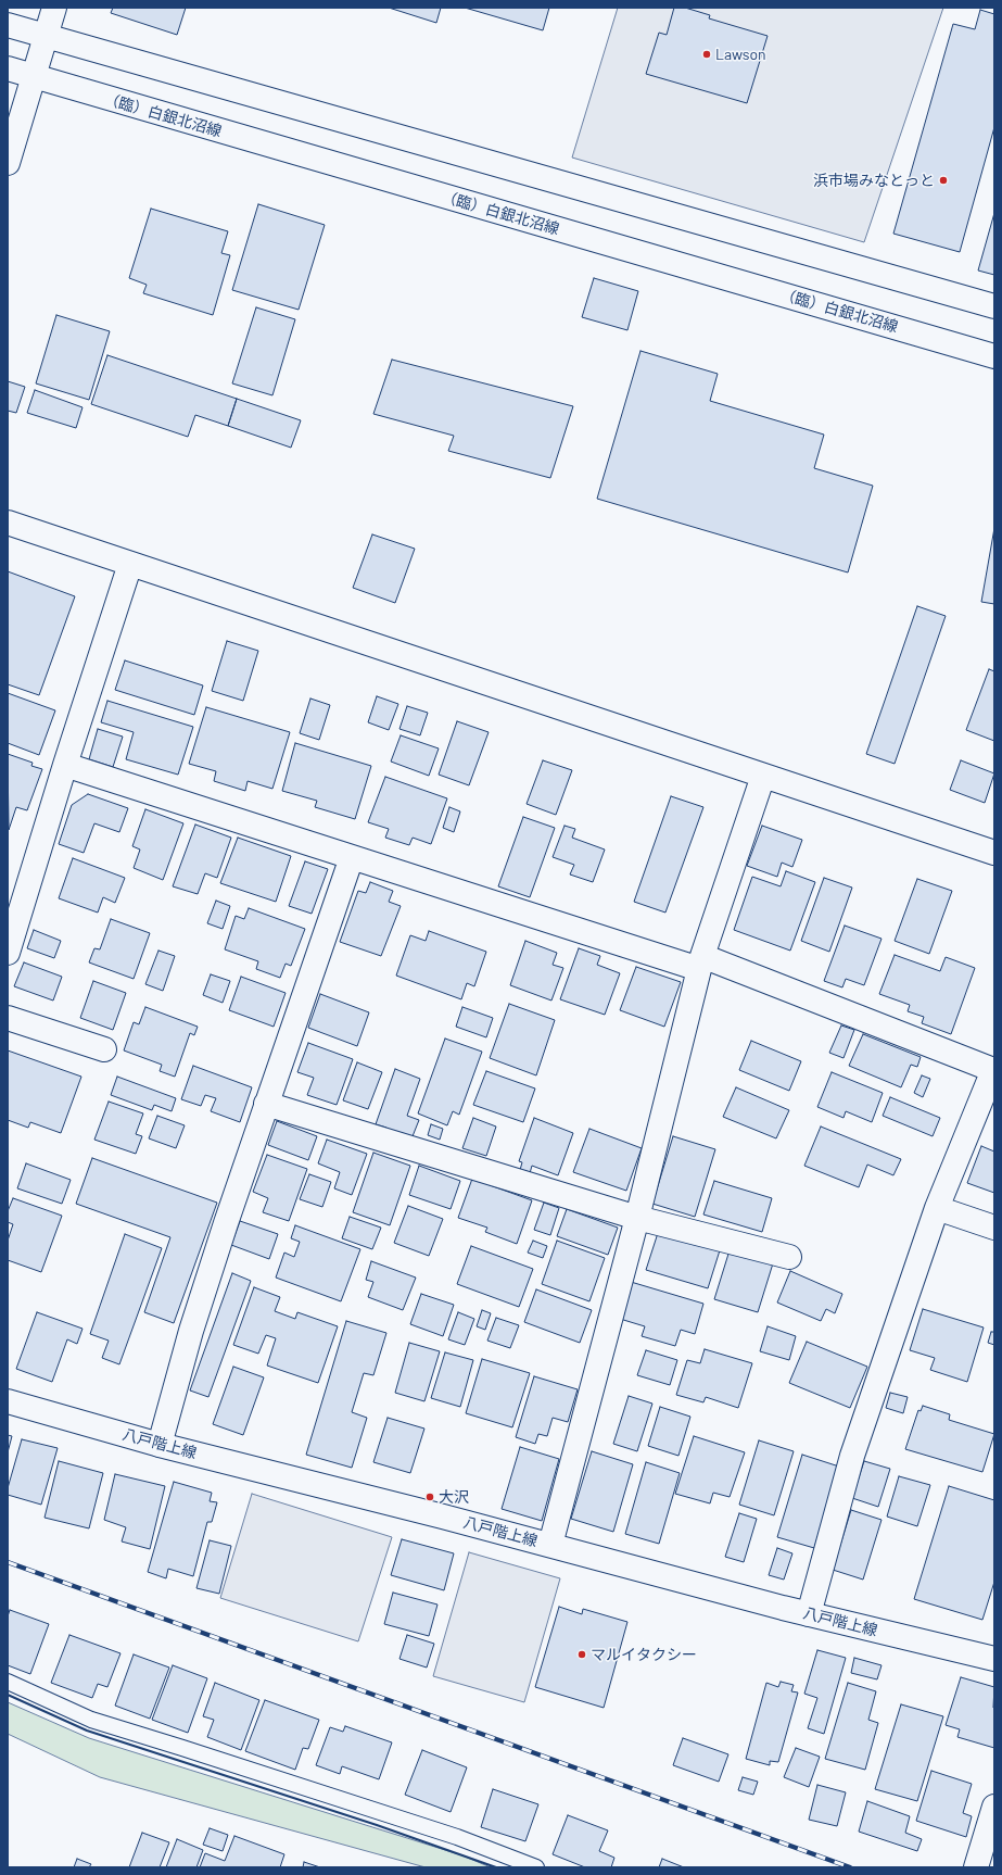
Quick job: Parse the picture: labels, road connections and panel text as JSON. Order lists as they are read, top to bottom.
{
  "streets": {
    "street": ["（臨）白銀北沼線", "八戸階上線"]
  },
  "places": [
    "Lawson",
    "浜市場みなとっと",
    "大沢",
    "マルイタクシー"
  ]
}
